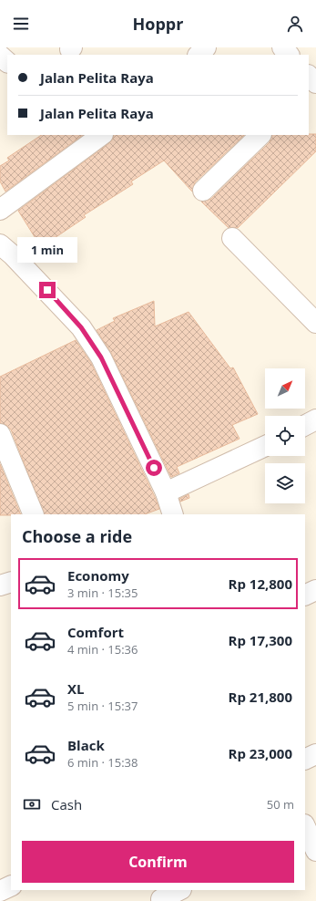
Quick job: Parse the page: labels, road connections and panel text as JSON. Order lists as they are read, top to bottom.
{
  "north": "top right",
  "page": {
    "header": "Hoppr",
    "banner": ["Jalan Pelita Raya", "Jalan Pelita Raya"],
    "bubble": "1 min",
    "heading": "Choose a ride",
    "list": [
      {
        "name": "Economy",
        "note": "3 min · 15:35",
        "value": "Rp 12,800"
      },
      {
        "name": "Comfort",
        "note": "4 min · 15:36",
        "value": "Rp 17,300"
      },
      {
        "name": "XL",
        "note": "5 min · 15:37",
        "value": "Rp 21,800"
      },
      {
        "name": "Black",
        "note": "6 min · 15:38",
        "value": "Rp 23,000"
      }
    ],
    "pay": ["Cash", "50 m"],
    "buttons": "Confirm"
  }
}
